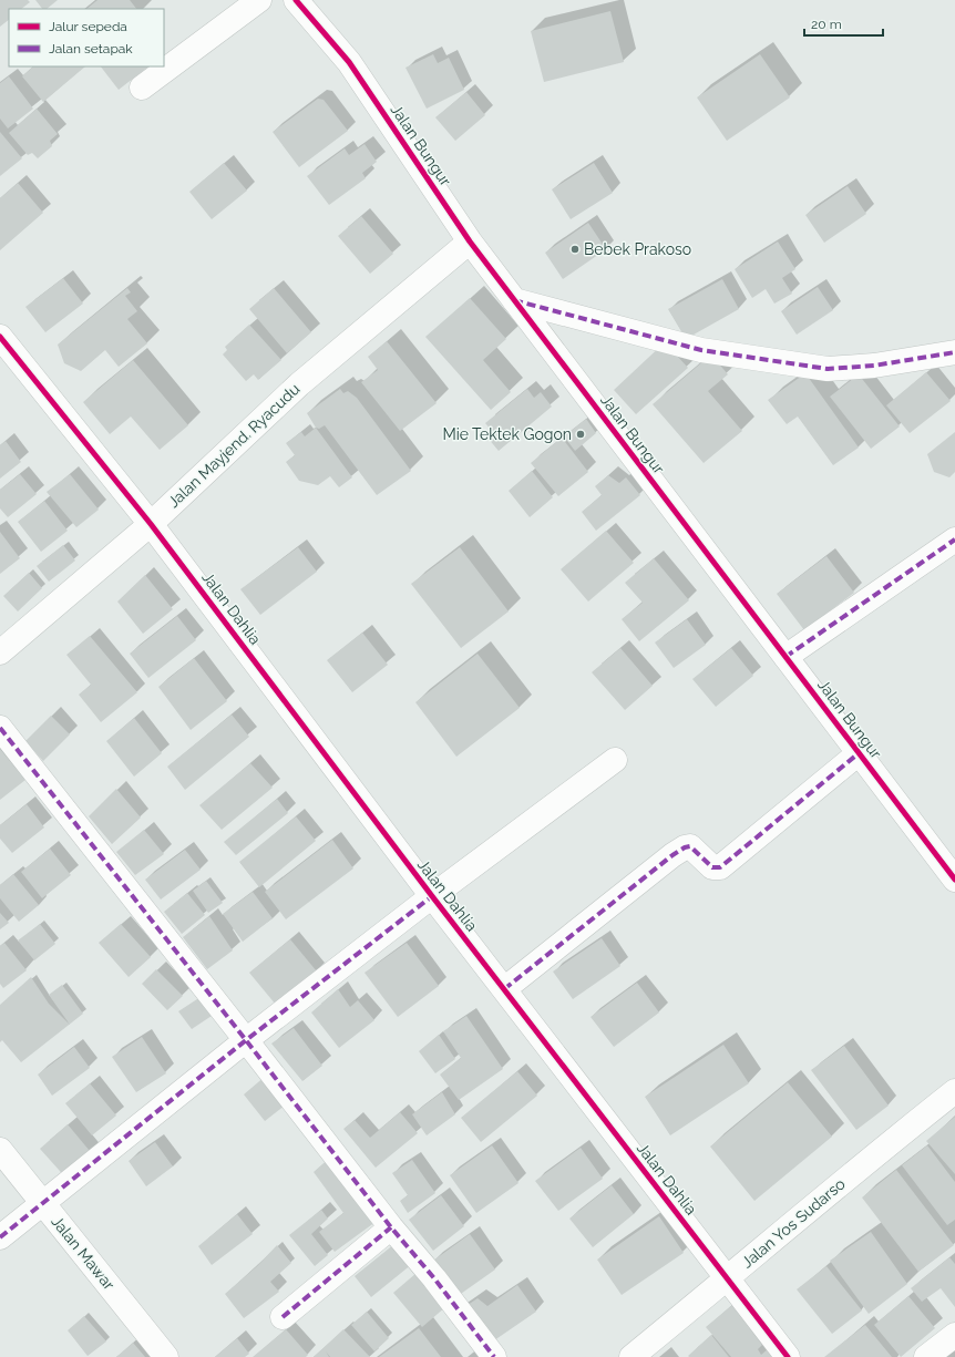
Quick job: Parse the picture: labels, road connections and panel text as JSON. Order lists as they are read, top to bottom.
{
  "streets": {
    "street": [
      "Jalan Bungur",
      "Jalan Mayjend. Ryacudu",
      "Jalan Dahlia",
      "Jalan Yos Sudarso",
      "Jalan Mawar"
    ]
  },
  "crossings": [
    ["Jalan Bungur", "Jalan Mayjend. Ryacudu"],
    ["Jalan Mayjend. Ryacudu", "Jalan Dahlia"],
    ["Jalan Dahlia", "Jalan Yos Sudarso"]
  ],
  "places": ["Bebek Prakoso", "Mie Tektek Gogon"],
  "legend": ["Jalur sepeda", "Jalan setapak"],
  "scale_bar": "20 m"
}
